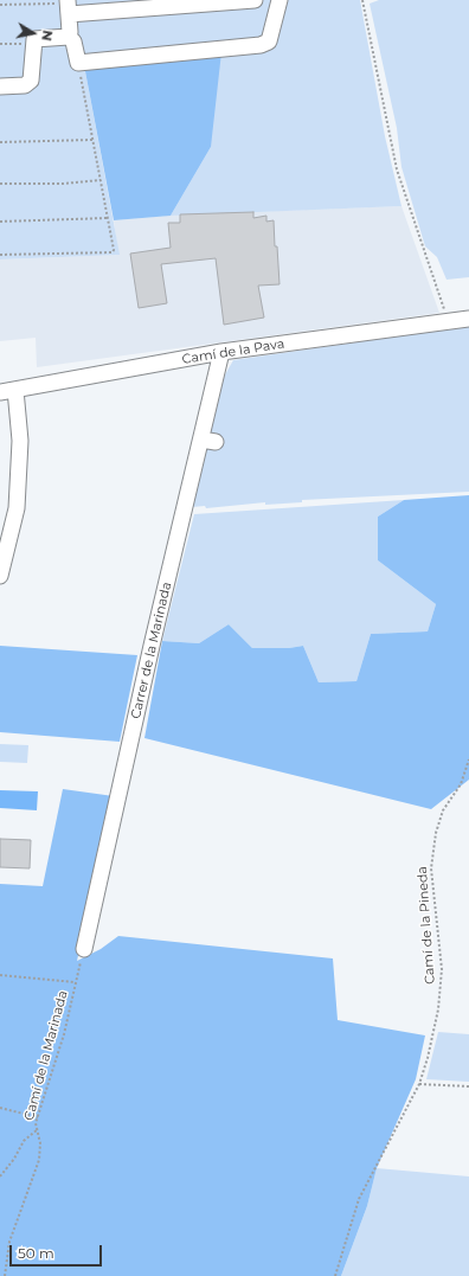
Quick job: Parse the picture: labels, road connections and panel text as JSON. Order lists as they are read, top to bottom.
{
  "streets": {
    "street": ["Camí de la Pava", "Carrer de la Marinada"],
    "path": ["Camí de la Pineda", "Camí de la Marinada"]
  },
  "crossings": [
    ["Camí de la Pava", "Carrer de la Marinada"],
    ["Carrer de la Marinada", "Camí de la Marinada"]
  ],
  "scale_bar": "50 m",
  "north": "right"
}
